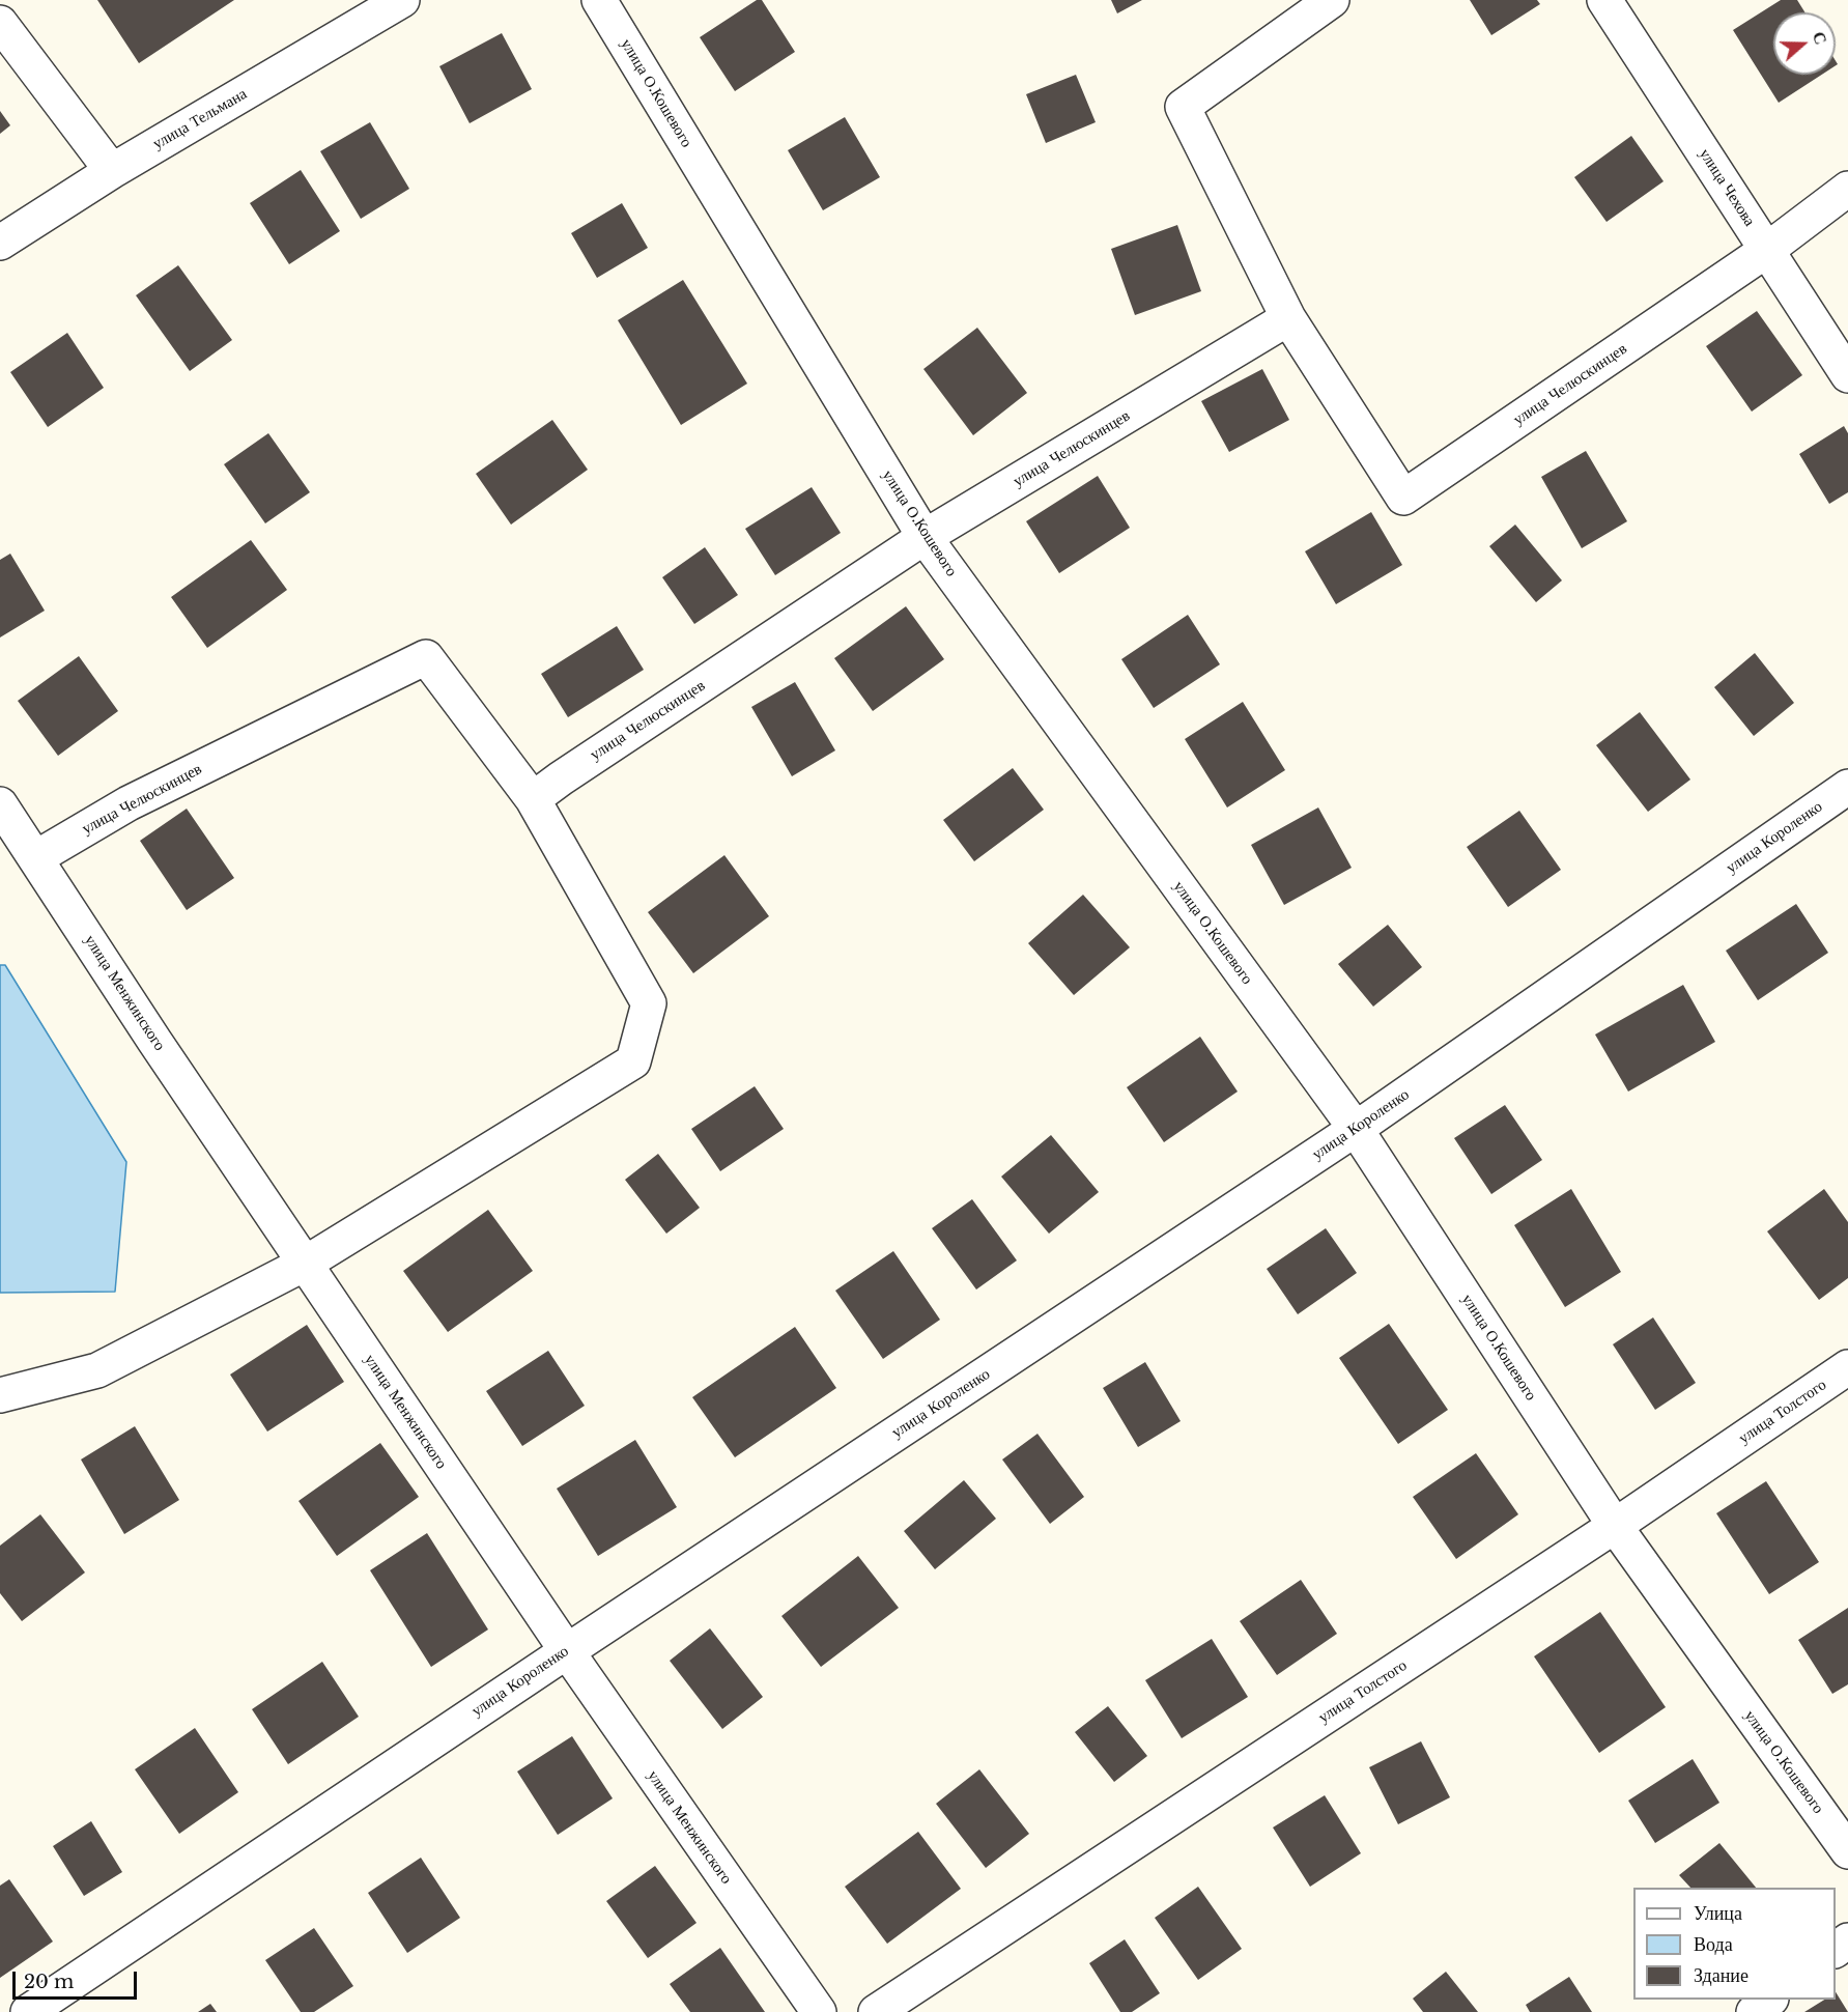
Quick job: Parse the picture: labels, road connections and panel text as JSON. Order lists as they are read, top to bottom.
{
  "streets": {
    "street": [
      "улица О.Кошевого",
      "улица Тельмана",
      "улица Чехова",
      "улица Челюскинцев",
      "улица Короленко",
      "улица Менжинского",
      "улица Толстого"
    ]
  },
  "crossings": [
    ["улица О.Кошевого", "улица Челюскинцев"],
    ["улица О.Кошевого", "улица Короленко"],
    ["улица О.Кошевого", "улица Толстого"],
    ["улица Чехова", "улица Челюскинцев"],
    ["улица Челюскинцев", "улица Менжинского"],
    ["улица Короленко", "улица Менжинского"]
  ],
  "legend": ["Улица", "Вода", "Здание"],
  "scale_bar": "20 m",
  "north": "right"
}
